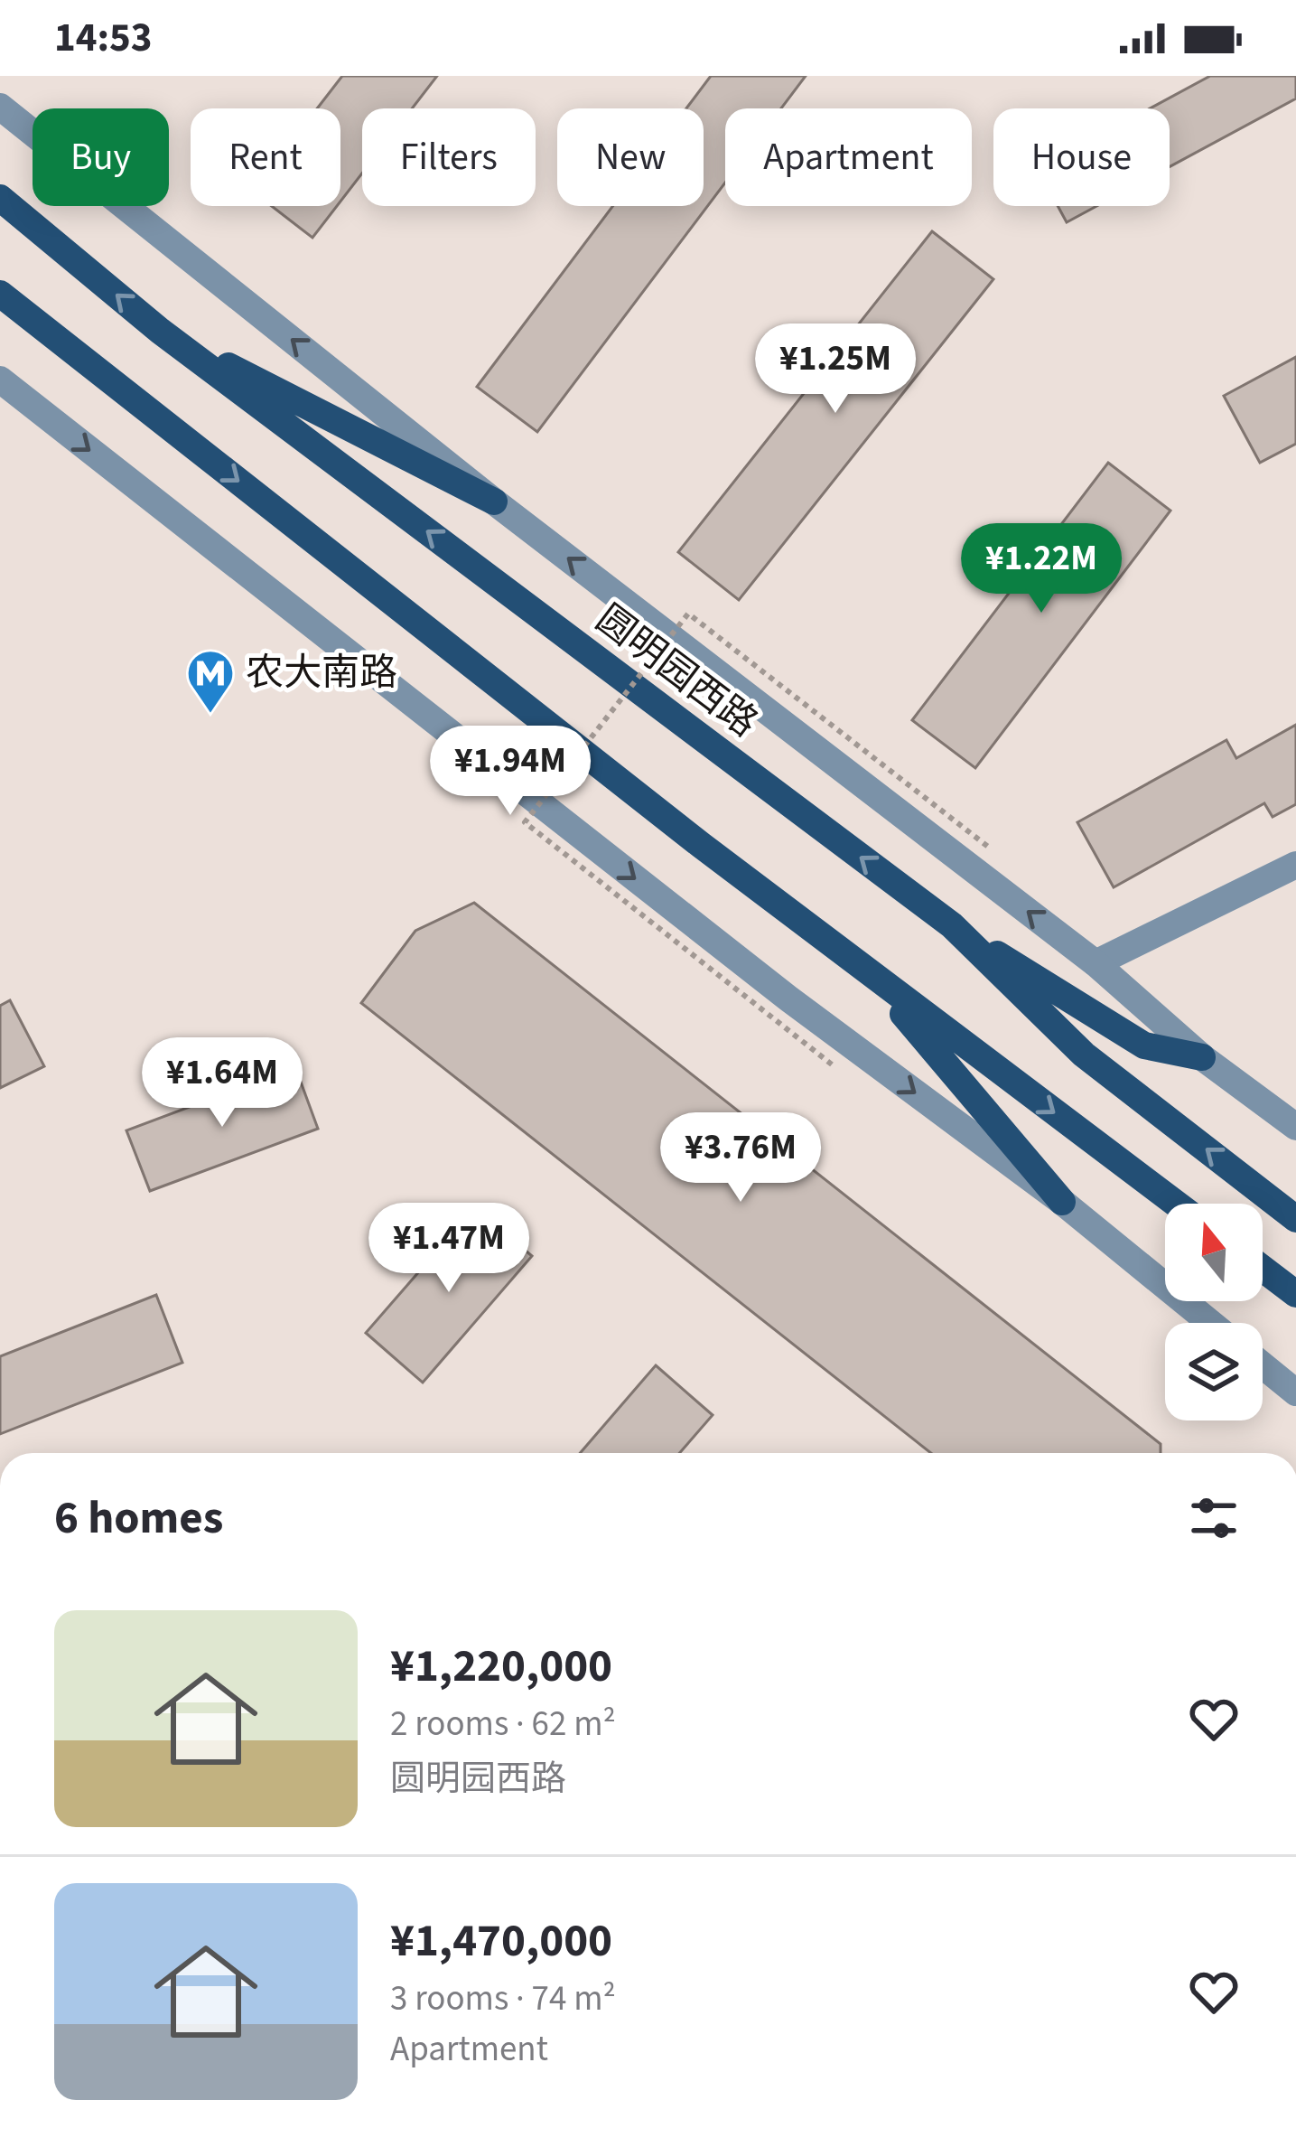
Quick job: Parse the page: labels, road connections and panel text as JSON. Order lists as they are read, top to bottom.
{
  "streets": {
    "main road": ["圆明园西路"]
  },
  "places": {
    "metro station": ["农大南路"]
  },
  "north": "top",
  "page": {
    "status": "14:53",
    "chip": [
      "Buy",
      "Rent",
      "Filters",
      "New",
      "Apartment",
      "House"
    ],
    "price": [
      "¥1.25M",
      "¥1.22M",
      "¥1.94M",
      "¥1.64M",
      "¥3.76M",
      "¥1.47M"
    ],
    "heading": "6 homes",
    "list": [
      {
        "name": "¥1,220,000",
        "note": "2 rooms · 62 m² · 圆明园西路"
      },
      {
        "name": "¥1,470,000",
        "note": "3 rooms · 74 m² · Apartment"
      }
    ]
  }
}
